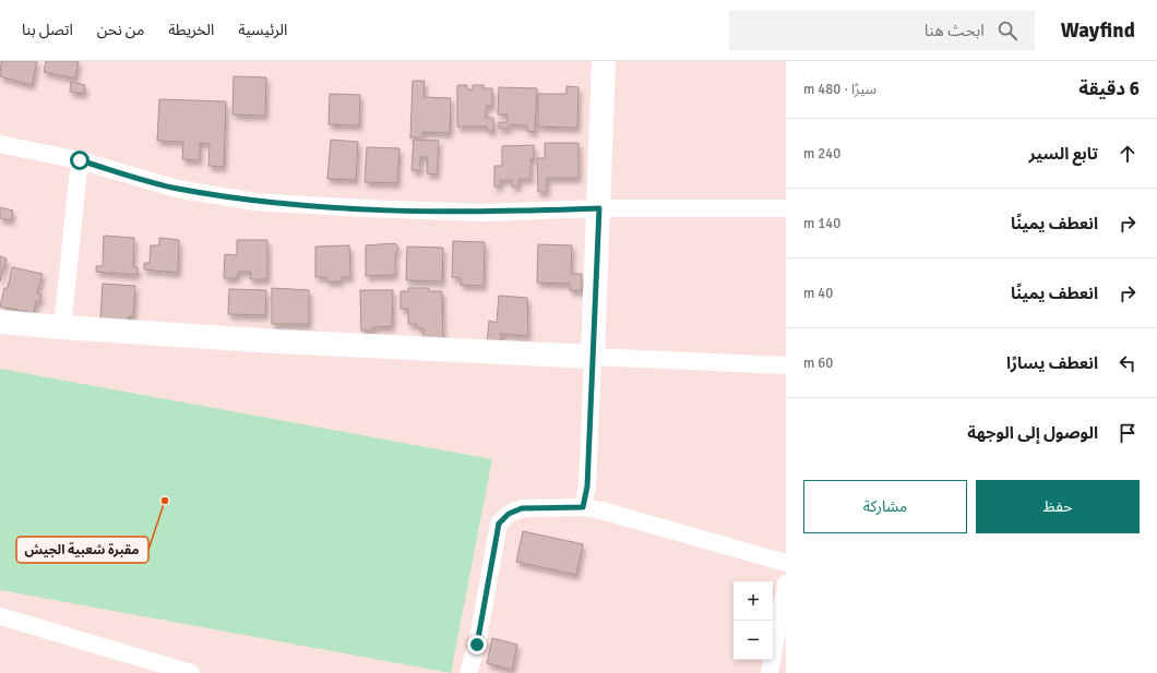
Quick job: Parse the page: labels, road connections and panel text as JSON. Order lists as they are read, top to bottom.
{
  "places": ["مقبرة شعبية الجيش"],
  "page": {
    "header": "Wayfind",
    "search": "ابحث هنا",
    "nav": [
      "الرئيسية",
      "الخريطة",
      "من نحن",
      "اتصل بنا"
    ],
    "heading": ["6 دقيقة", "سيرًا · 480 m"],
    "list": [
      ["تابع السير", "240 m"],
      ["انعطف يمينًا", "140 m"],
      ["انعطف يمينًا", "40 m"],
      ["انعطف يسارًا", "60 m"],
      "الوصول إلى الوجهة"
    ],
    "buttons": ["حفظ", "مشاركة"],
    "map_buttons": ["+", "−"]
  }
}
